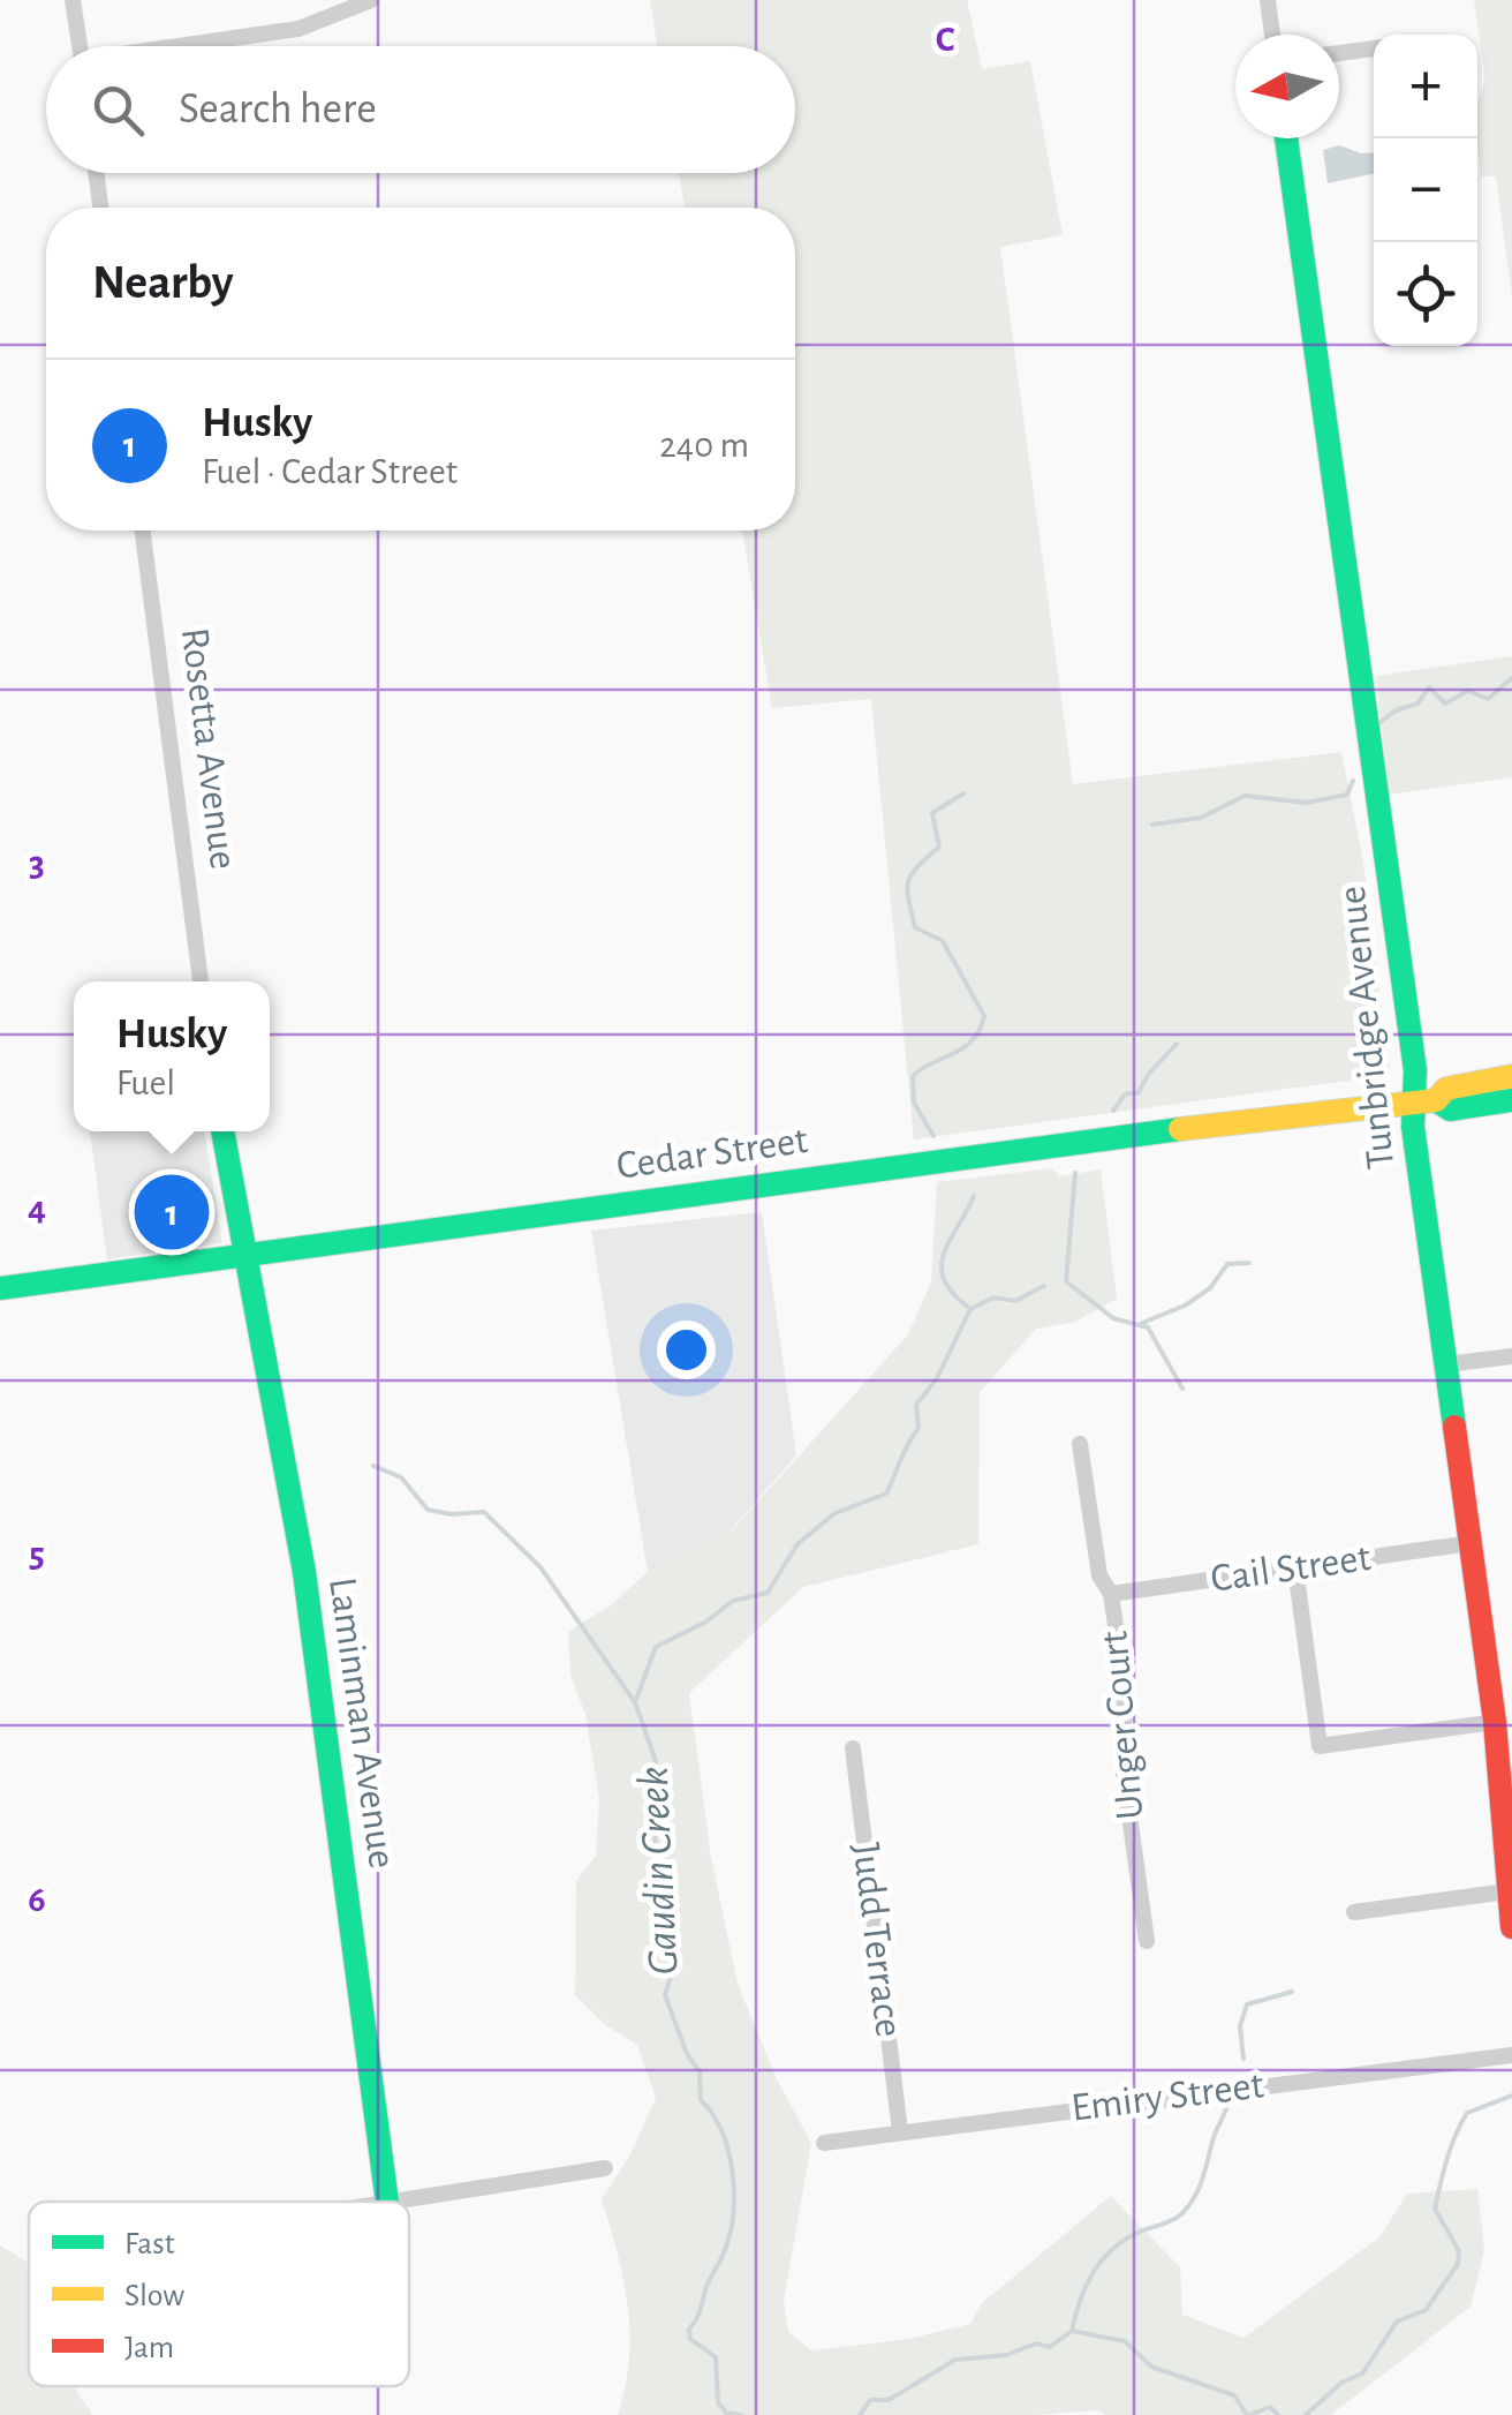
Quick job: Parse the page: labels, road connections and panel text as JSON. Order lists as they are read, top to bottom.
{
  "streets": {
    "street": [
      "Rosetta Avenue",
      "Tunbridge Avenue",
      "Cedar Street",
      "Cail Street",
      "Laminman Avenue",
      "Unger Court",
      "Judd Terrace",
      "Emiry Street"
    ]
  },
  "crossings": [
    ["Tunbridge Avenue", "Cedar Street"],
    ["Tunbridge Avenue", "Cail Street"],
    ["Cedar Street", "Laminman Avenue"],
    ["Cail Street", "Unger Court"],
    ["Judd Terrace", "Emiry Street"]
  ],
  "water": ["Gaudin Creek"],
  "legend": ["Fast", "Slow", "Jam"],
  "north": "left",
  "page": {
    "map_buttons": ["+", "−"],
    "search": "Search here",
    "heading": "Nearby",
    "list": [
      {
        "mark": "1",
        "name": "Husky",
        "note": "Fuel · Cedar Street",
        "value": "240 m"
      }
    ],
    "popup": ["Husky", "Fuel"],
    "pins": "1"
  },
  "grid": {
    "columns": ["C"],
    "rows": [
      "3",
      "4",
      "5",
      "6"
    ]
  }
}
